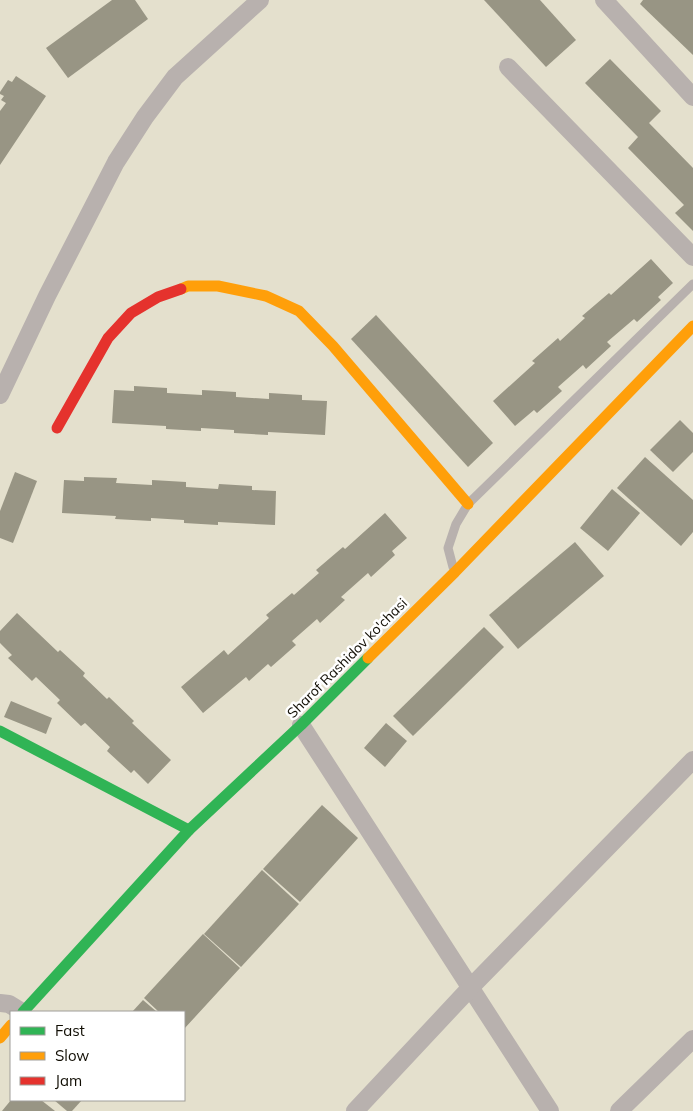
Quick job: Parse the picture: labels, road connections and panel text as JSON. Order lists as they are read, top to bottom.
{
  "streets": {
    "main road": ["Sharof Rashidov ko'chasi"]
  },
  "legend": ["Fast", "Slow", "Jam"]
}
